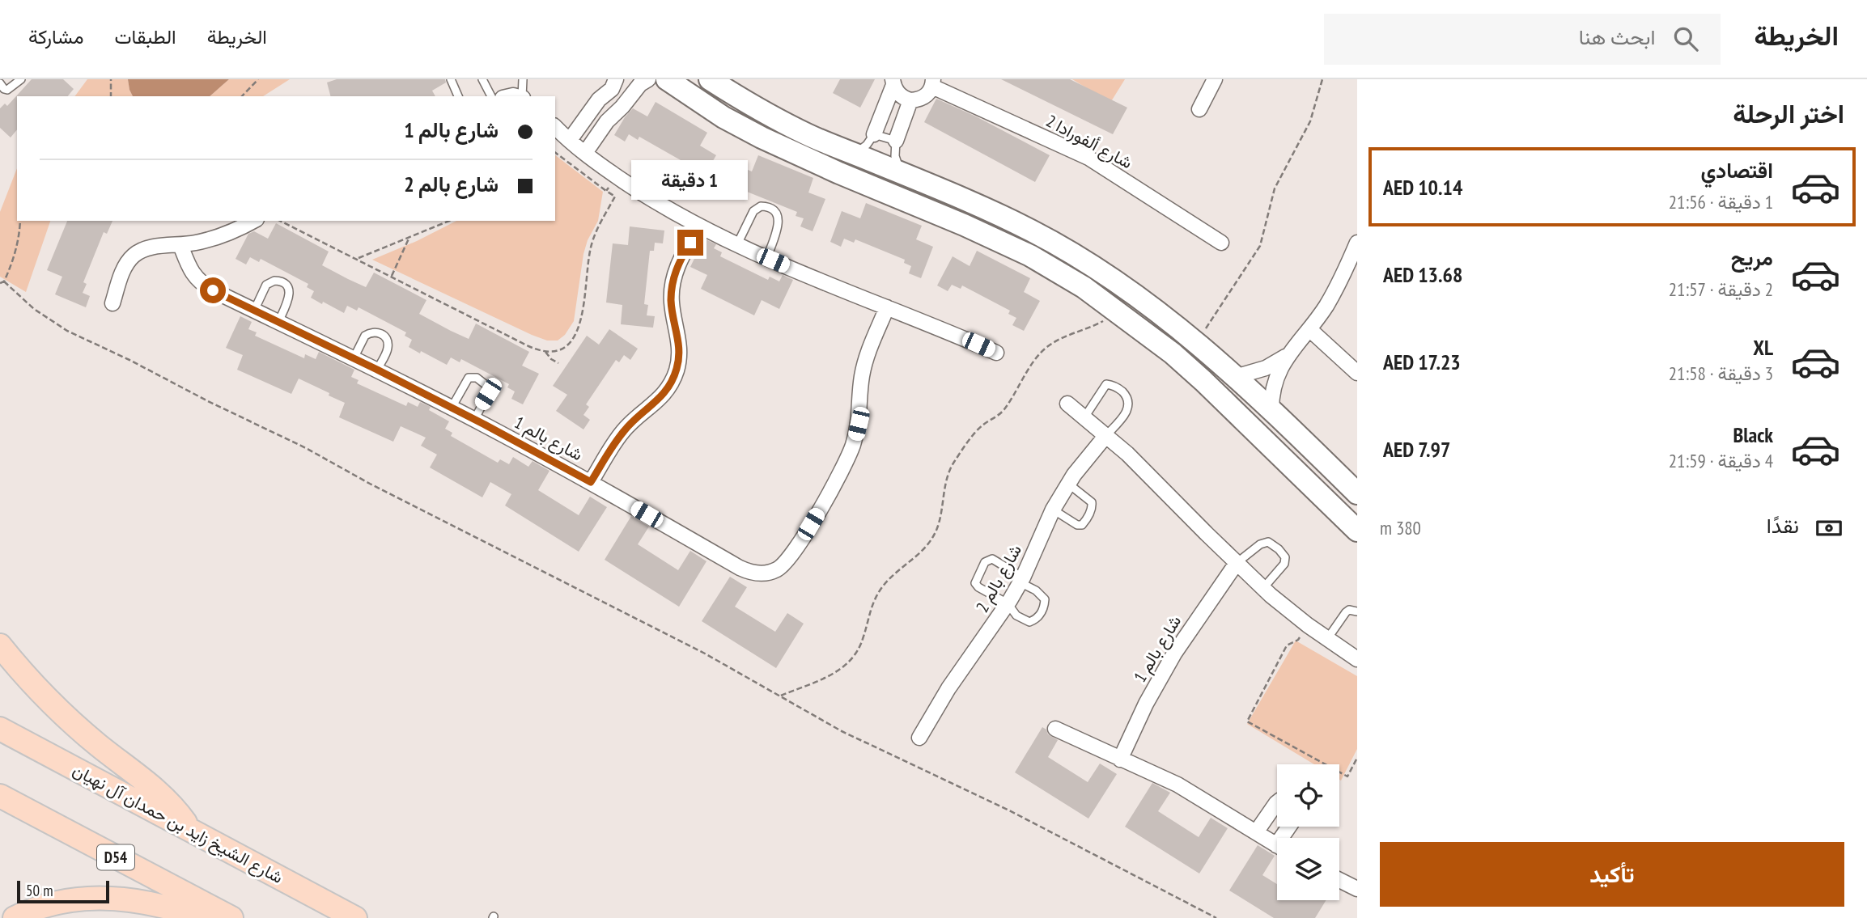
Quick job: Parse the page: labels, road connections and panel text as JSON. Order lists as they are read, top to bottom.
{
  "streets": {
    "main road": ["شارع الشيخ زايد بن حمدان آل نهيان", "D54"],
    "street": ["شارع ألفورادا 2", "شارع بالم 1", "شارع بالم 2"]
  },
  "scale_bar": "50 m",
  "page": {
    "header": "الخريطة",
    "search": "ابحث هنا",
    "nav": ["الخريطة", "الطبقات", "مشاركة"],
    "heading": "اختر الرحلة",
    "banner": ["شارع بالم 1", "شارع بالم 2"],
    "list": [
      {
        "name": "اقتصادي",
        "note": "1 دقيقة · 21:56",
        "value": "AED 10.14"
      },
      {
        "name": "مريح",
        "note": "2 دقيقة · 21:57",
        "value": "AED 13.68"
      },
      {
        "name": "XL",
        "note": "3 دقيقة · 21:58",
        "value": "AED 17.23"
      },
      {
        "name": "Black",
        "note": "4 دقيقة · 21:59",
        "value": "AED 7.97"
      }
    ],
    "bubble": "1 دقيقة",
    "pay": ["نقدًا", "380 m"],
    "buttons": "تأكيد",
    "scale": "50 m"
  }
}
